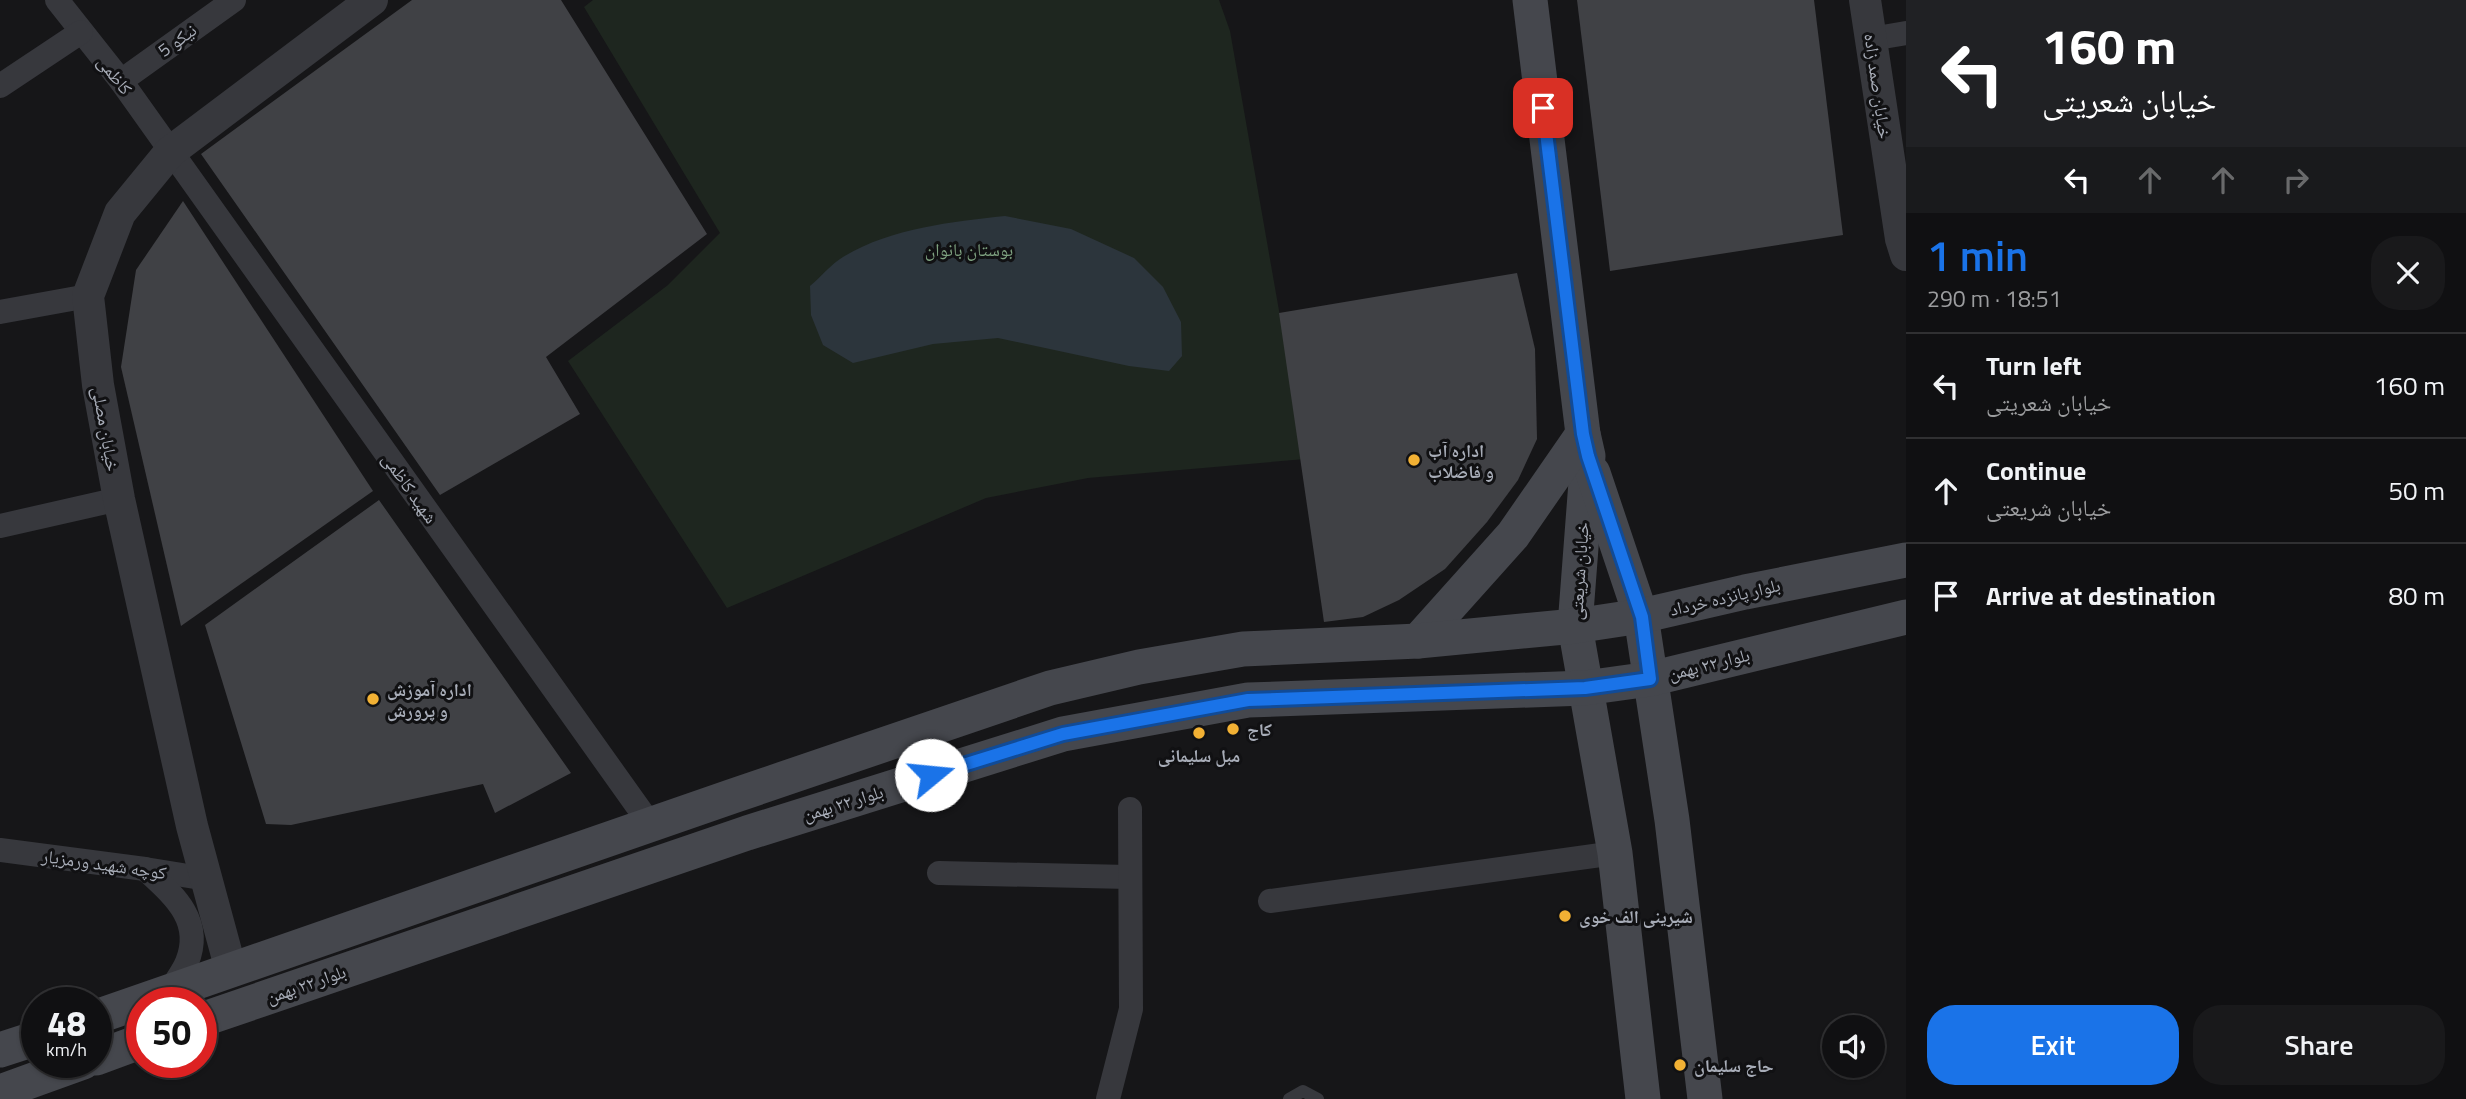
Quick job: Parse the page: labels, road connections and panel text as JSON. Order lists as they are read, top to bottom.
{
  "streets": {
    "main road": ["خیابان شریعتی", "بلوار پانزده خرداد", "بلوار ۲۲ بهمن"],
    "street": [
      "نیکو 5",
      "کاظمی",
      "خیابان صمد زاده",
      "خیابان مصلی",
      "شهید کاظمی",
      "کوچه شهید ورمزیار"
    ]
  },
  "crossings": [
    ["نیکو 5", "کاظمی"],
    ["کاظمی", "خیابان مصلی"],
    ["کاظمی", "شهید کاظمی"],
    ["خیابان مصلی", "شهید کاظمی"],
    ["خیابان مصلی", "کوچه شهید ورمزیار"],
    ["خیابان شریعتی", "بلوار پانزده خرداد"],
    ["خیابان شریعتی", "بلوار ۲۲ بهمن"]
  ],
  "parks": ["بوستان بانوان"],
  "places": [
    "اداره آب و فاضلاب",
    "اداره آموزش و پرورش",
    "کاج",
    "مبل سلیمانی",
    "شیرینی الف خوی",
    "حاج سلیمان"
  ],
  "page": {
    "turn": ["160 m", "خیابان شعریتی"],
    "heading": ["1 min", "290 m · 18:51"],
    "list": [
      {
        "name": "Turn left",
        "note": "خیابان شعریتی",
        "value": "160 m"
      },
      {
        "name": "Continue",
        "note": "خیابان شریعتی",
        "value": "50 m"
      },
      {
        "name": "Arrive at destination",
        "value": "80 m"
      }
    ],
    "speed": "48 km/h",
    "limit": "50",
    "buttons": ["Exit", "Share"]
  }
}
